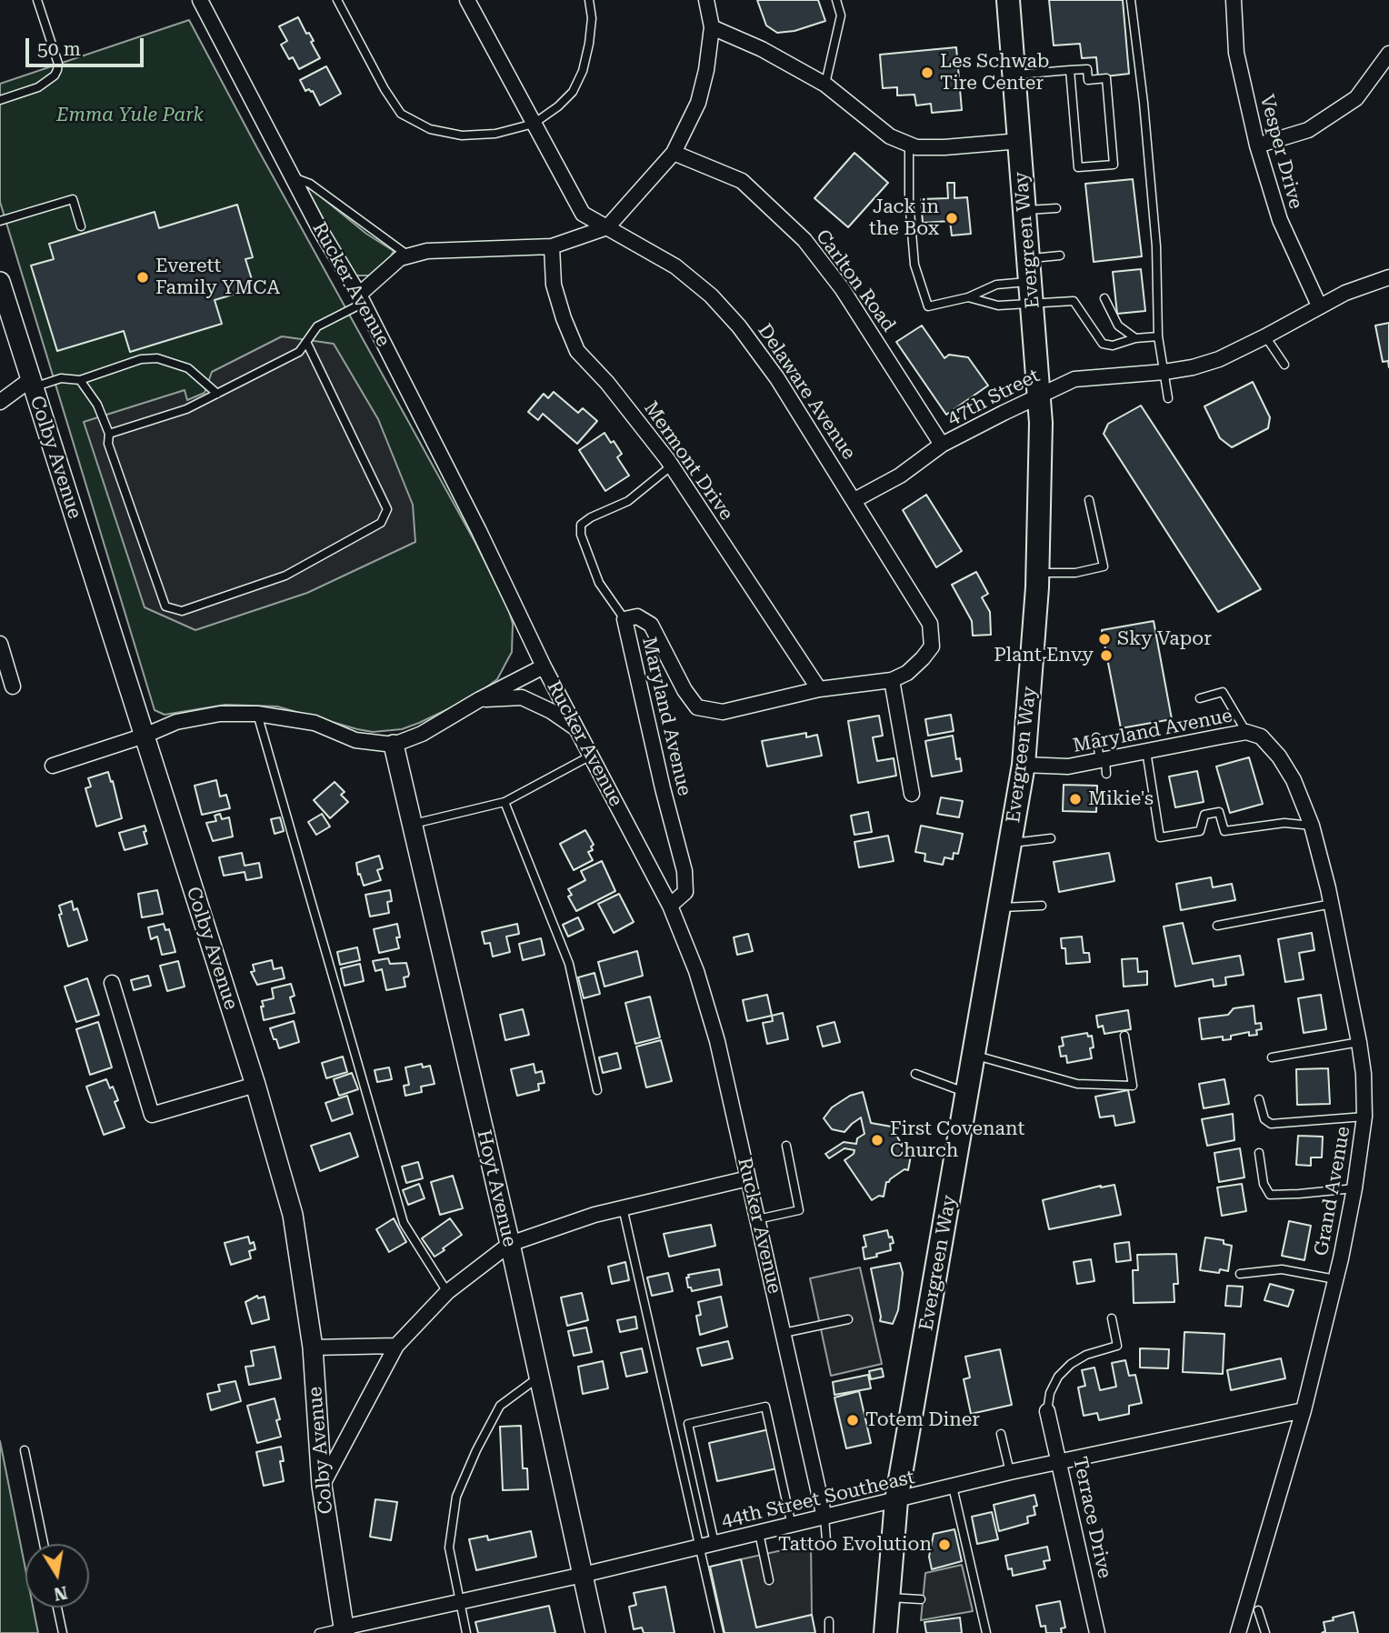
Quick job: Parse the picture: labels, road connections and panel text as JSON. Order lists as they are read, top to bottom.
{
  "streets": {
    "main road": ["Evergreen Way", "Colby Avenue", "Hoyt Avenue"],
    "street": [
      "Vesper Drive",
      "Carlton Road",
      "Rucker Avenue",
      "Delaware Avenue",
      "47th Street",
      "Mermont Drive",
      "Maryland Avenue",
      "Grand Avenue",
      "44th Street Southeast",
      "Terrace Drive"
    ]
  },
  "crossings": [
    ["Vesper Drive", "47th Street"],
    ["Evergreen Way", "47th Street"],
    ["Evergreen Way", "Maryland Avenue"],
    ["Evergreen Way", "44th Street Southeast"],
    ["Carlton Road", "47th Street"],
    ["Rucker Avenue", "Maryland Avenue"],
    ["Rucker Avenue", "44th Street Southeast"],
    ["Delaware Avenue", "47th Street"],
    ["Delaware Avenue", "Maryland Avenue"],
    ["Colby Avenue", "44th Street Southeast"],
    ["Mermont Drive", "Maryland Avenue"],
    ["Maryland Avenue", "Grand Avenue"],
    ["Hoyt Avenue", "44th Street Southeast"],
    ["Grand Avenue", "44th Street Southeast"],
    ["44th Street Southeast", "Terrace Drive"]
  ],
  "parks": ["Emma Yule Park"],
  "places": [
    "Les Schwab Tire Center",
    "Jack in the Box",
    "Everett Family YMCA",
    "Sky Vapor",
    "Plant Envy",
    "Mikie's",
    "First Covenant Church",
    "Totem Diner",
    "Tattoo Evolution"
  ],
  "scale_bar": "50 m",
  "north": "bottom"
}
